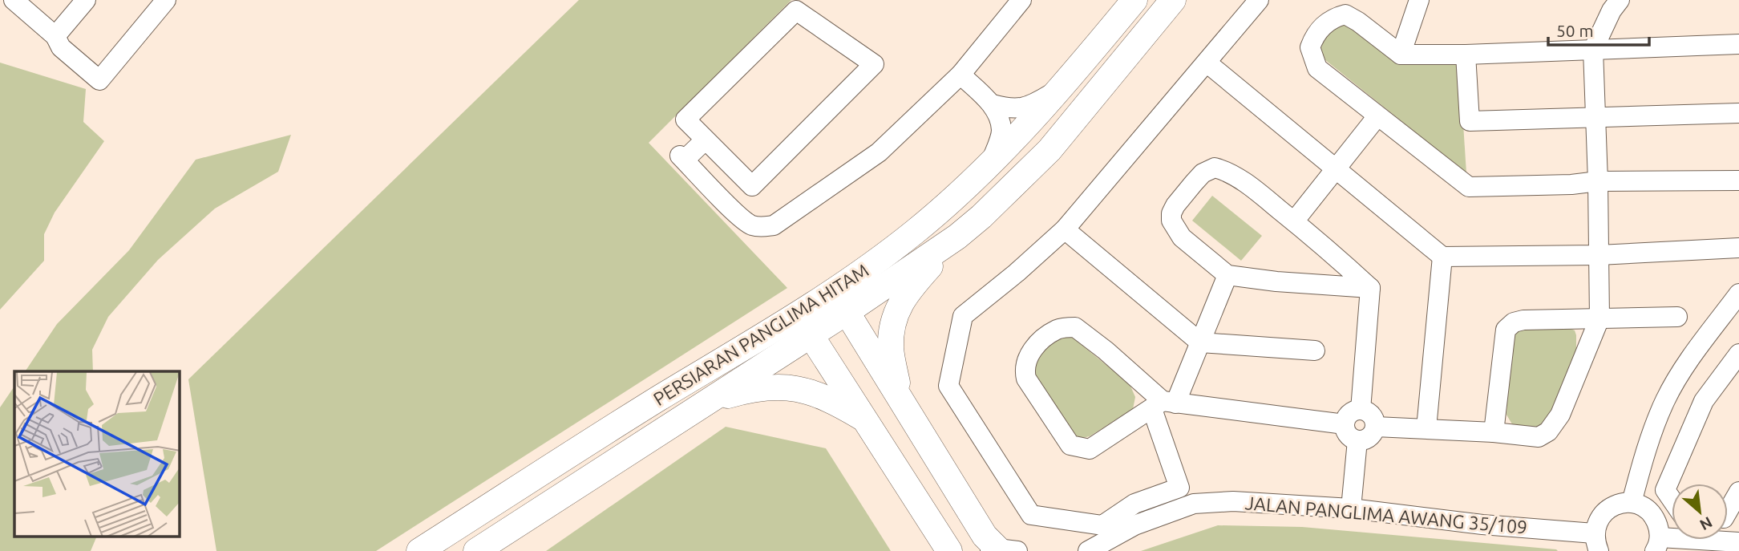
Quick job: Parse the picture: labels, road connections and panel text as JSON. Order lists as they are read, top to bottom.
{
  "streets": {
    "main road": ["PERSIARAN PANGLIMA HITAM"],
    "street": ["JALAN PANGLIMA AWANG 35/109"]
  },
  "scale_bar": "50 m",
  "north": "bottom right"
}
